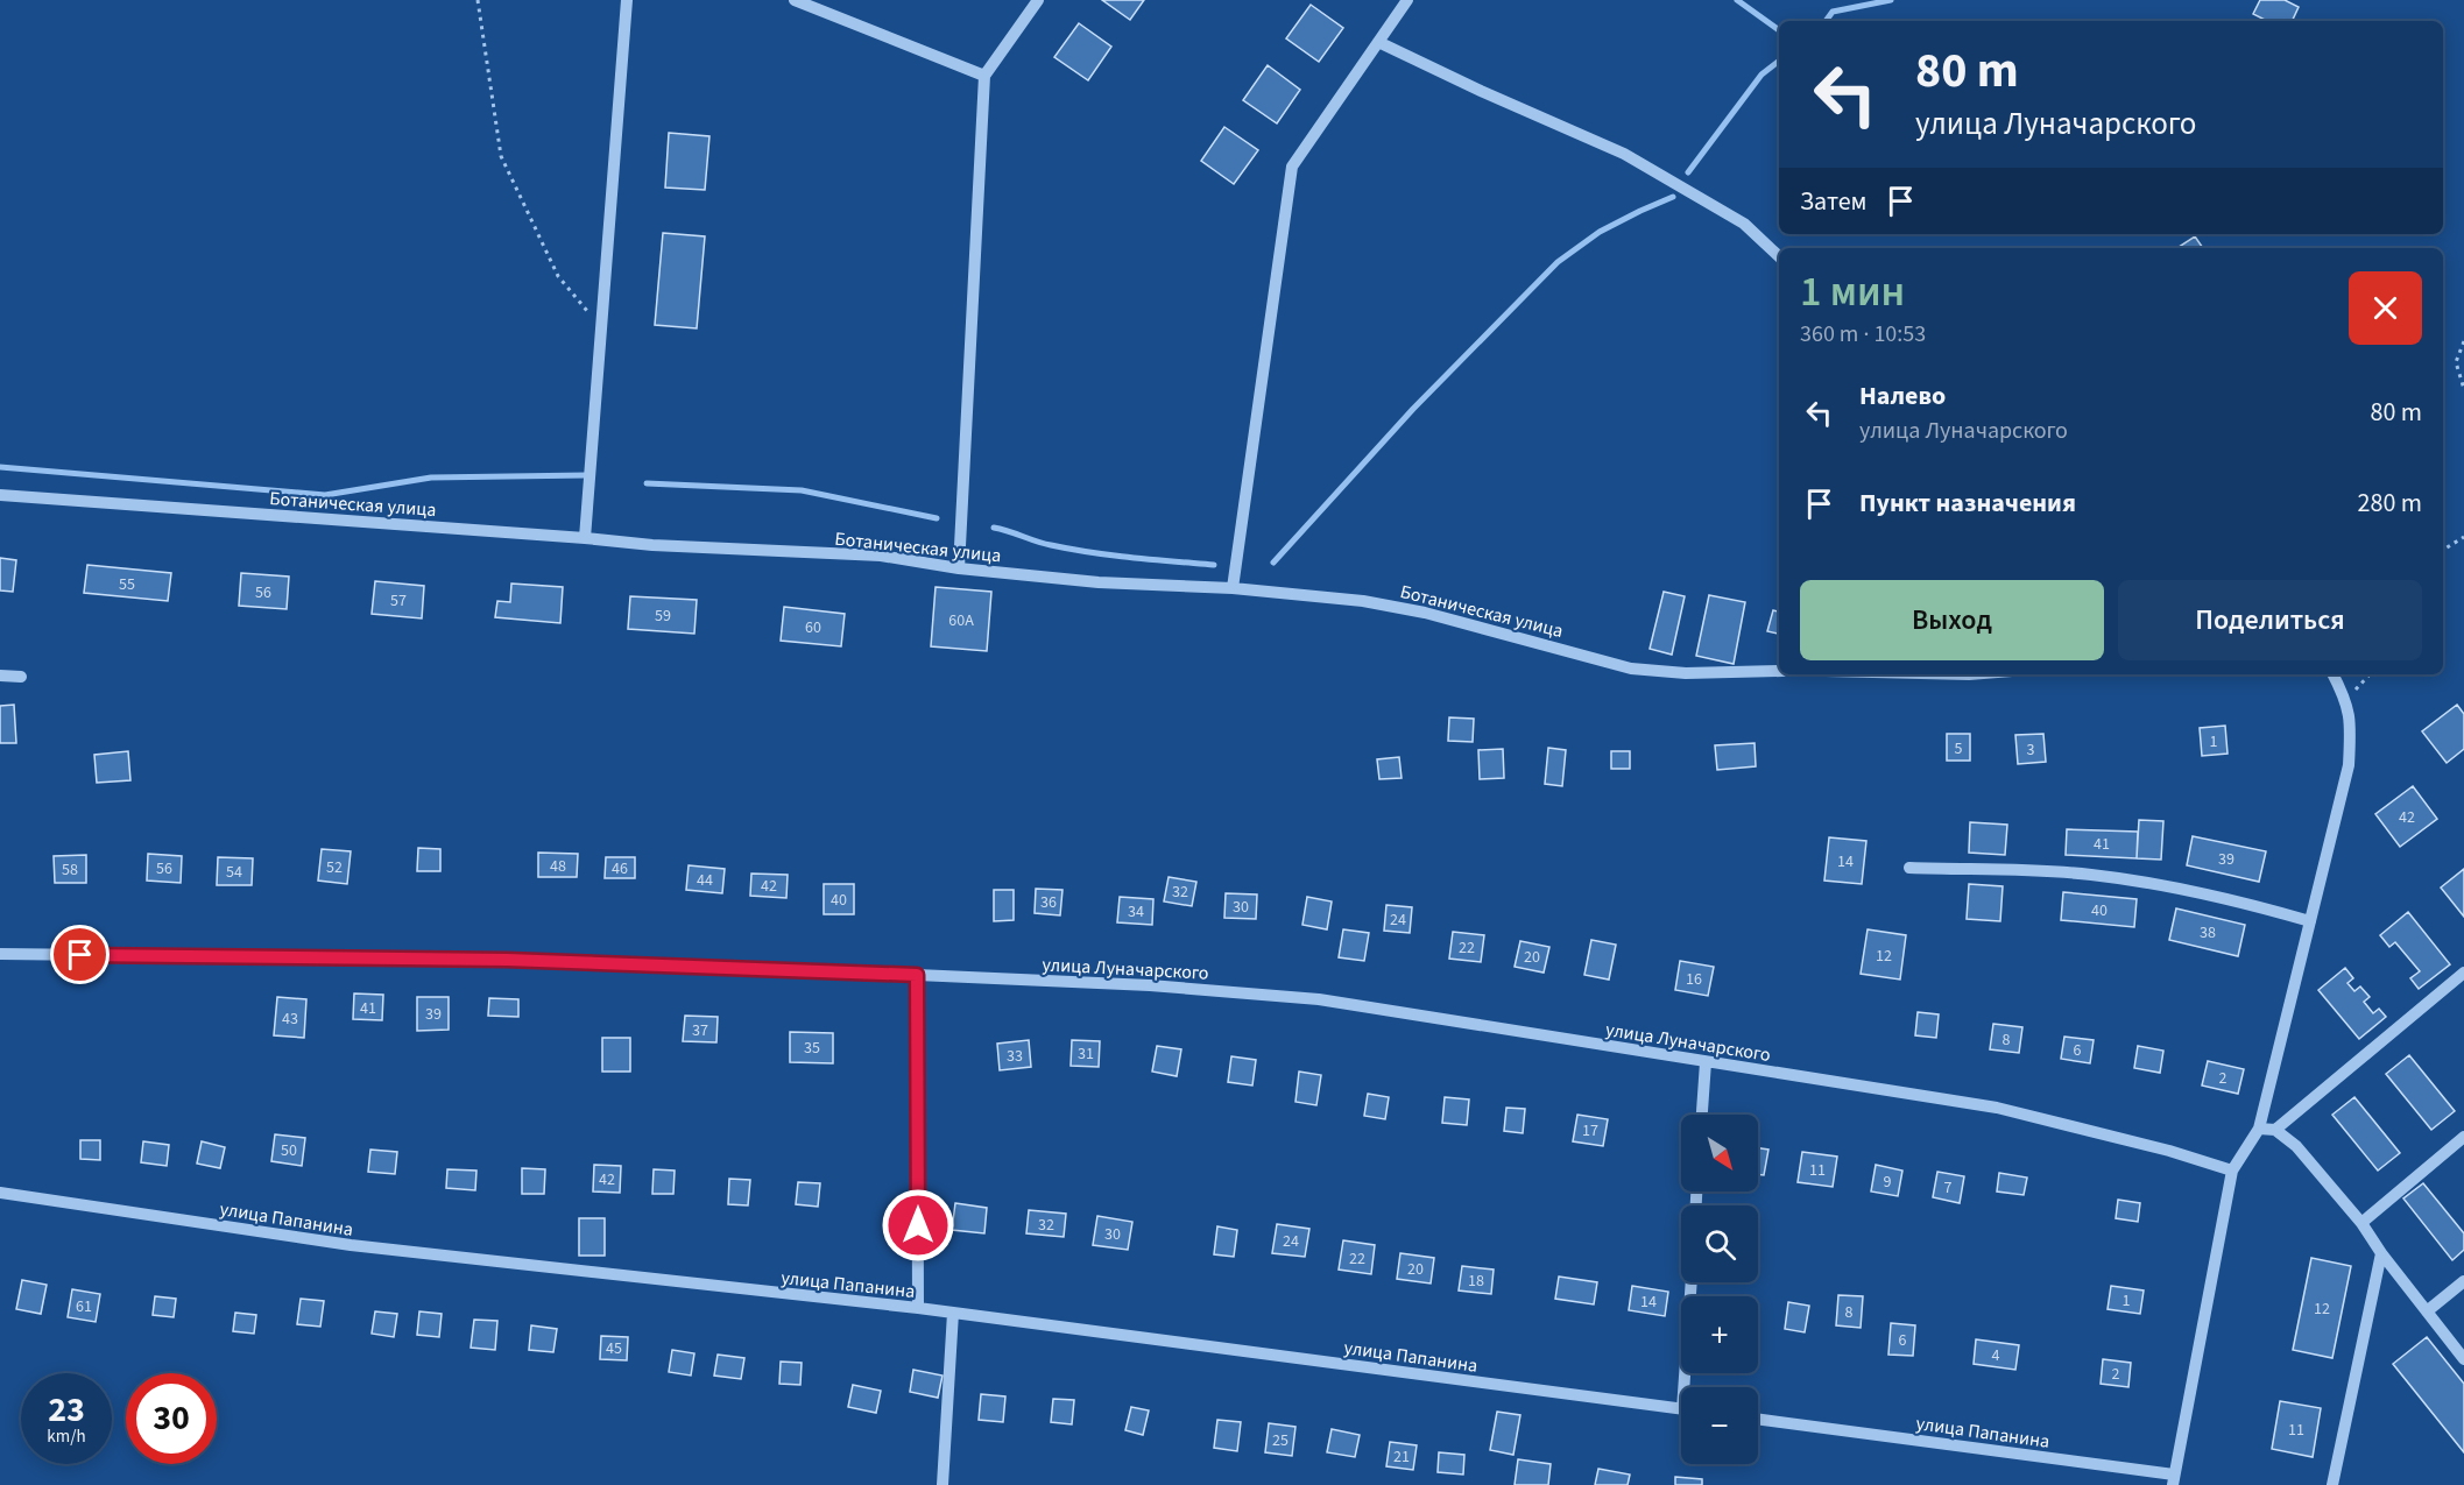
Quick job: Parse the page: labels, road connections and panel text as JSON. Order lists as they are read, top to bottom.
{
  "streets": {
    "street": ["Ботаническая улица", "улица Луначарского", "улица Папанина"]
  },
  "house_numbers": [
    "55",
    "56",
    "57",
    "59",
    "60А",
    "60",
    "1",
    "5",
    "3",
    "42",
    "41",
    "39",
    "14",
    "48",
    "52",
    "56",
    "46",
    "58",
    "54",
    "44",
    "42",
    "32",
    "40",
    "36",
    "30",
    "40",
    "34",
    "24",
    "38",
    "22",
    "12",
    "20",
    "16",
    "41",
    "39",
    "43",
    "37",
    "8",
    "35",
    "6",
    "31",
    "33",
    "2",
    "17",
    "50",
    "11",
    "42",
    "9",
    "7",
    "32",
    "30",
    "24",
    "22",
    "20",
    "18",
    "1",
    "14",
    "61",
    "12",
    "8",
    "6",
    "45",
    "4",
    "2",
    "11",
    "25",
    "21"
  ],
  "north": "bottom right",
  "page": {
    "turn": ["80 m", "улица Луначарского"],
    "then": "Затем",
    "heading": ["1 мин", "360 m · 10:53"],
    "list": [
      {
        "name": "Налево",
        "note": "улица Луначарского",
        "value": "80 m"
      },
      {
        "name": "Пункт назначения",
        "value": "280 m"
      }
    ],
    "buttons": ["Выход", "Поделиться"],
    "map_buttons": ["+", "−"],
    "speed": "23 km/h",
    "limit": "30"
  }
}
